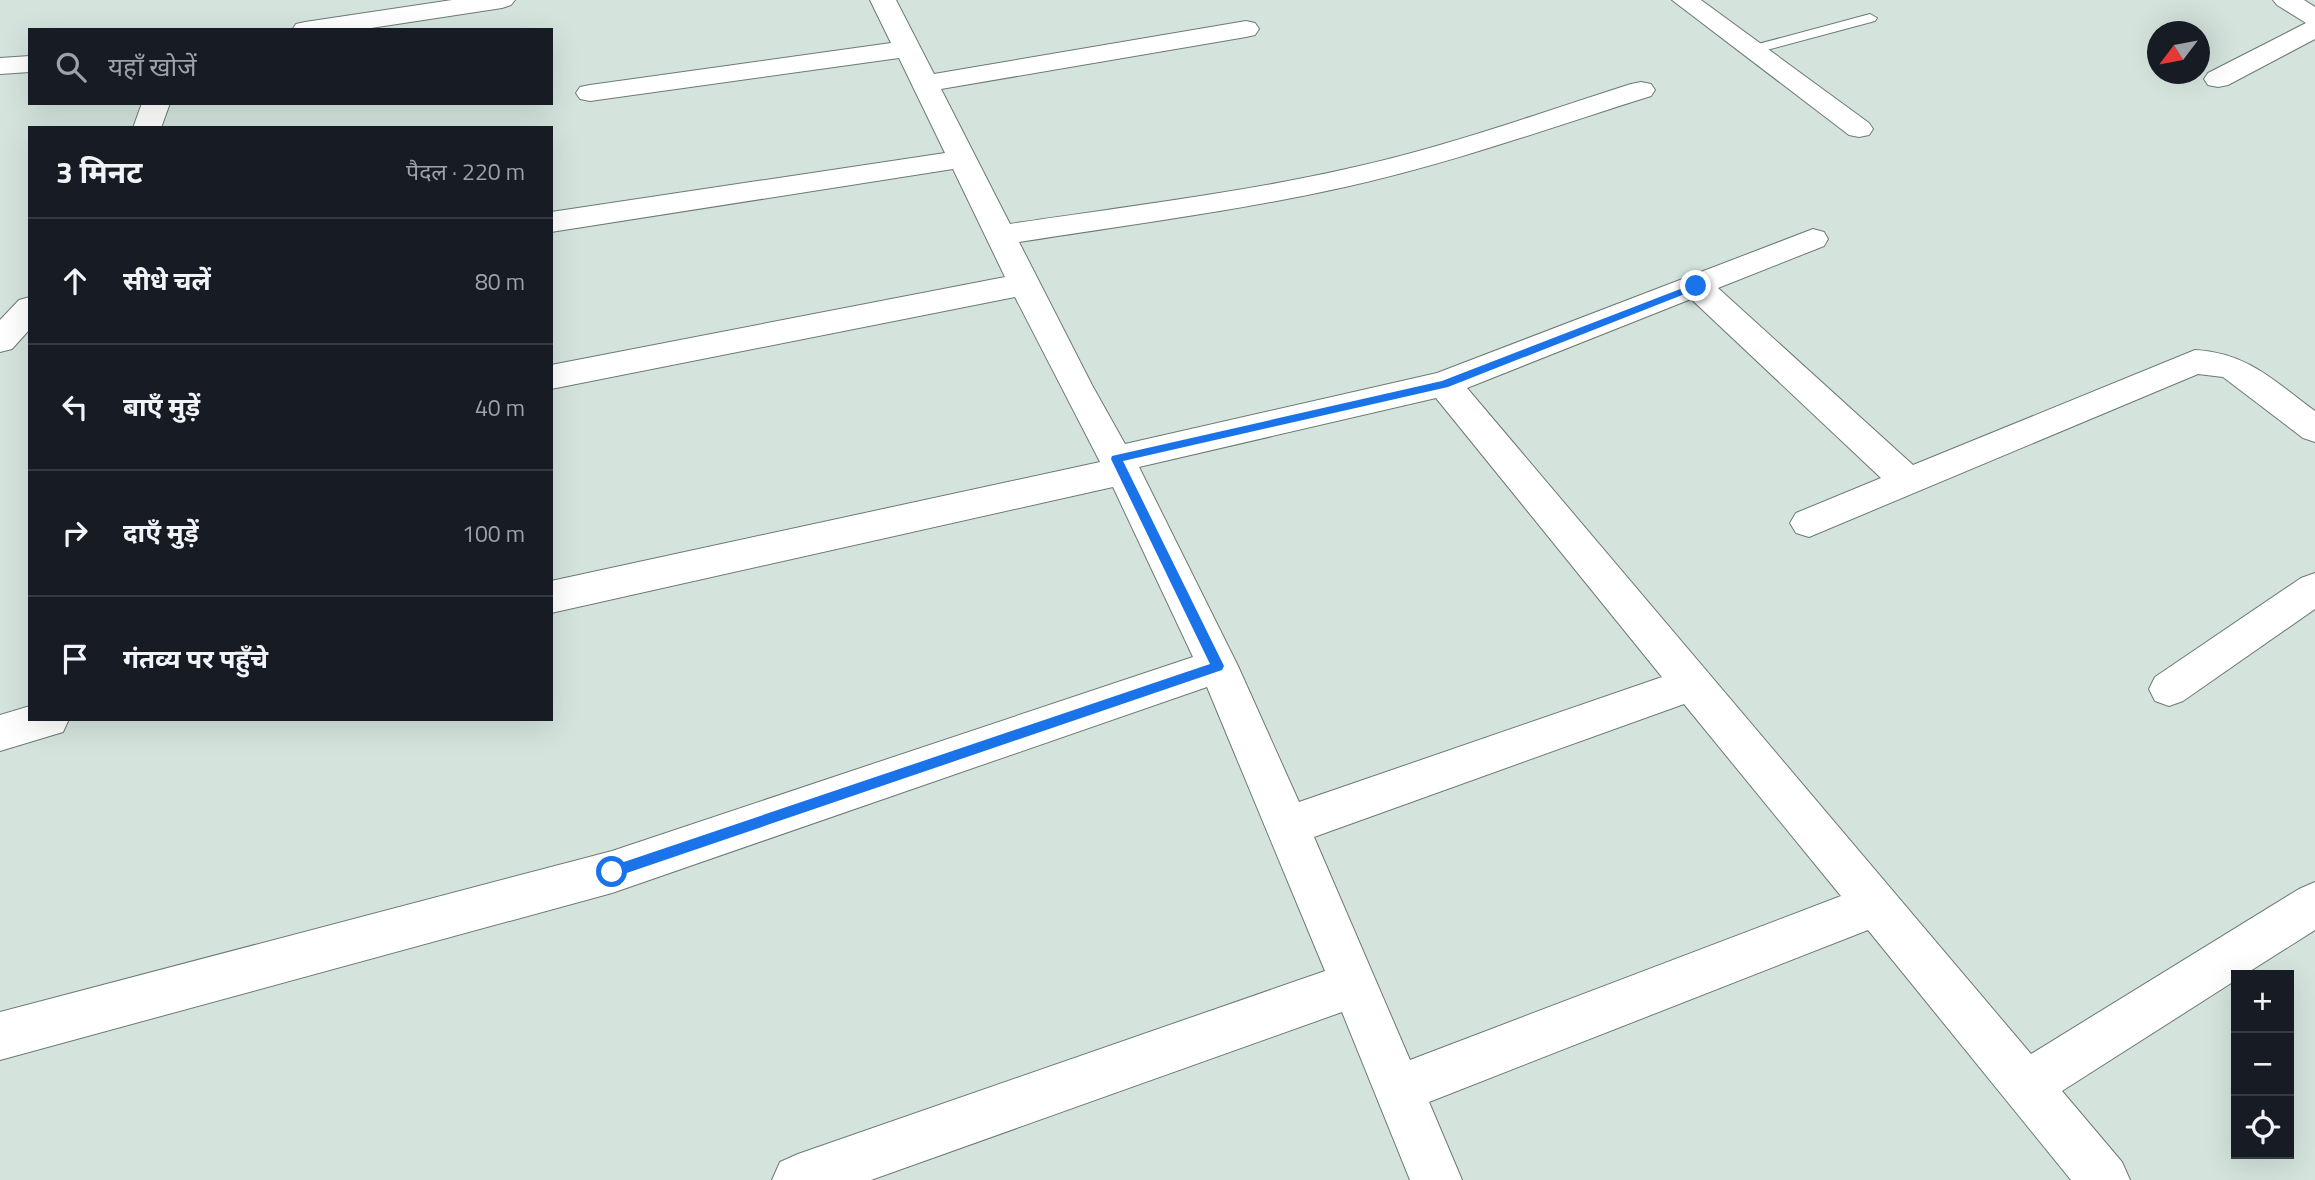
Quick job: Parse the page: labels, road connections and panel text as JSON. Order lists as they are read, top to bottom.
{
  "north": "bottom left",
  "page": {
    "search": "यहाँ खोजें",
    "heading": ["3 मिनट", "पैदल · 220 m"],
    "list": [
      ["सीधे चलें", "80 m"],
      ["बाएँ मुड़ें", "40 m"],
      ["दाएँ मुड़ें", "100 m"],
      "गंतव्य पर पहुँचे"
    ],
    "map_buttons": ["+", "−"]
  }
}
